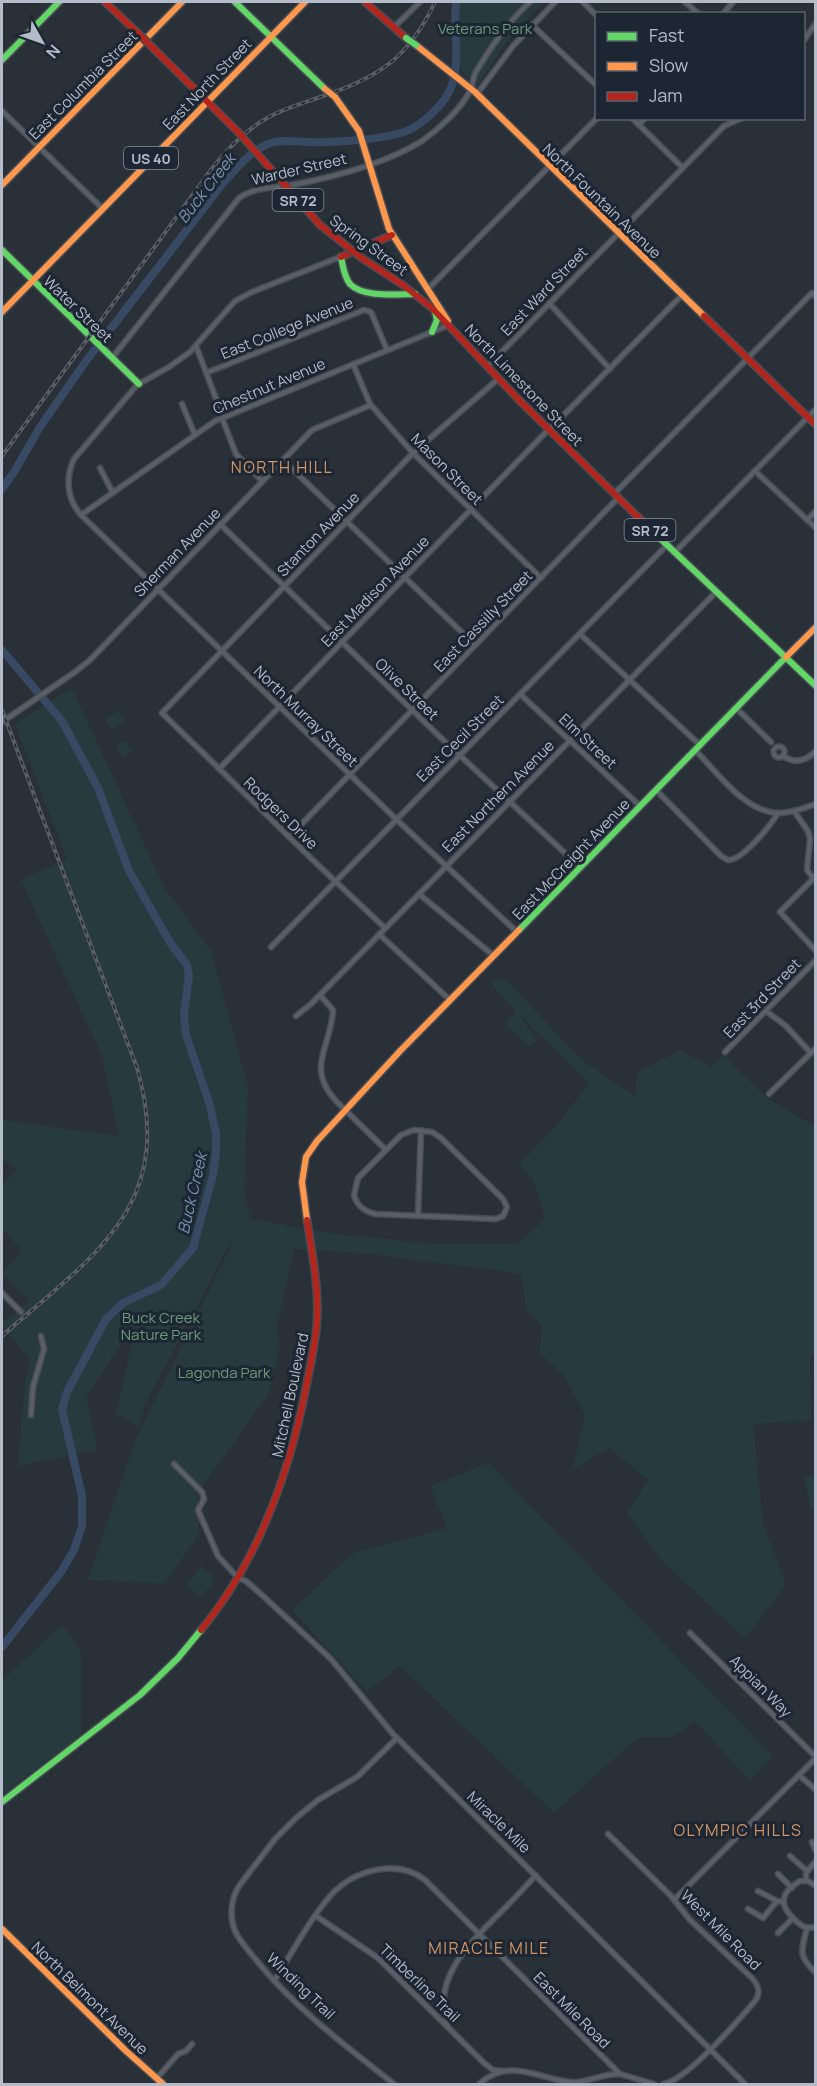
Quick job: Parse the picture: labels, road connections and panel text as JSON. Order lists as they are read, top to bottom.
{
  "streets": {
    "street": [
      "East North Street",
      "East Columbia Street",
      "US 40",
      "Warder Street",
      "SR 72",
      "North Fountain Avenue",
      "Spring Street",
      "East Ward Street",
      "Water Street",
      "East College Avenue",
      "North Limestone Street",
      "Chestnut Avenue",
      "Mason Street",
      "Stanton Avenue",
      "Sherman Avenue",
      "East Madison Avenue",
      "East Cassilly Street",
      "Olive Street",
      "North Murray Street",
      "East Cecil Street",
      "Elm Street",
      "East Northern Avenue",
      "Rodgers Drive",
      "East McCreight Avenue",
      "East 3rd Street",
      "Mitchell Boulevard",
      "Appian Way",
      "Miracle Mile",
      "West Mile Road",
      "Timberline Trail",
      "Winding Trail",
      "North Belmont Avenue",
      "East Mile Road"
    ]
  },
  "crossings": [
    ["East North Street", "SR 72"],
    ["East North Street", "Spring Street"],
    ["East North Street", "Water Street"],
    ["East North Street", "North Limestone Street"],
    ["Warder Street", "North Fountain Avenue"],
    ["Warder Street", "Water Street"],
    ["Warder Street", "North Limestone Street"],
    ["SR 72", "Spring Street"],
    ["North Fountain Avenue", "East Ward Street"],
    ["North Fountain Avenue", "East Madison Avenue"],
    ["North Fountain Avenue", "East Cassilly Street"],
    ["Spring Street", "North Limestone Street"],
    ["Spring Street", "Chestnut Avenue"],
    ["East Ward Street", "North Limestone Street"],
    ["East College Avenue", "Chestnut Avenue"],
    ["North Limestone Street", "Chestnut Avenue"],
    ["North Limestone Street", "Stanton Avenue"],
    ["North Limestone Street", "East Madison Avenue"],
    ["North Limestone Street", "East Cassilly Street"],
    ["North Limestone Street", "East Cecil Street"],
    ["North Limestone Street", "East Northern Avenue"],
    ["North Limestone Street", "East McCreight Avenue"],
    ["Chestnut Avenue", "Mason Street"],
    ["Chestnut Avenue", "North Murray Street"],
    ["Mason Street", "Stanton Avenue"],
    ["Mason Street", "Sherman Avenue"],
    ["Mason Street", "East Madison Avenue"],
    ["Mason Street", "East Cassilly Street"],
    ["Stanton Avenue", "Olive Street"],
    ["Stanton Avenue", "North Murray Street"],
    ["Stanton Avenue", "Rodgers Drive"],
    ["Sherman Avenue", "Olive Street"],
    ["Sherman Avenue", "North Murray Street"],
    ["East Madison Avenue", "Olive Street"],
    ["East Madison Avenue", "North Murray Street"],
    ["East Madison Avenue", "Rodgers Drive"],
    ["East Cassilly Street", "Olive Street"],
    ["East Cassilly Street", "North Murray Street"],
    ["East Cassilly Street", "Rodgers Drive"],
    ["Olive Street", "East Cecil Street"],
    ["Olive Street", "East Northern Avenue"],
    ["Olive Street", "East McCreight Avenue"],
    ["North Murray Street", "East Cecil Street"],
    ["North Murray Street", "East Northern Avenue"],
    ["North Murray Street", "East McCreight Avenue"],
    ["East Cecil Street", "Elm Street"],
    ["East Cecil Street", "Rodgers Drive"],
    ["Elm Street", "East Northern Avenue"],
    ["Elm Street", "East McCreight Avenue"],
    ["East Northern Avenue", "Rodgers Drive"],
    ["East McCreight Avenue", "Mitchell Boulevard"],
    ["Mitchell Boulevard", "Miracle Mile"],
    ["Miracle Mile", "West Mile Road"],
    ["Miracle Mile", "Winding Trail"],
    ["Timberline Trail", "East Mile Road"],
    ["Winding Trail", "East Mile Road"]
  ],
  "districts": ["NORTH HILL", "OLYMPIC HILLS", "MIRACLE MILE"],
  "water": ["Buck Creek"],
  "parks": ["Veterans Park", "Buck Creek Nature Park", "Lagonda Park"],
  "legend": ["Fast", "Slow", "Jam"],
  "north": "bottom right"
}
